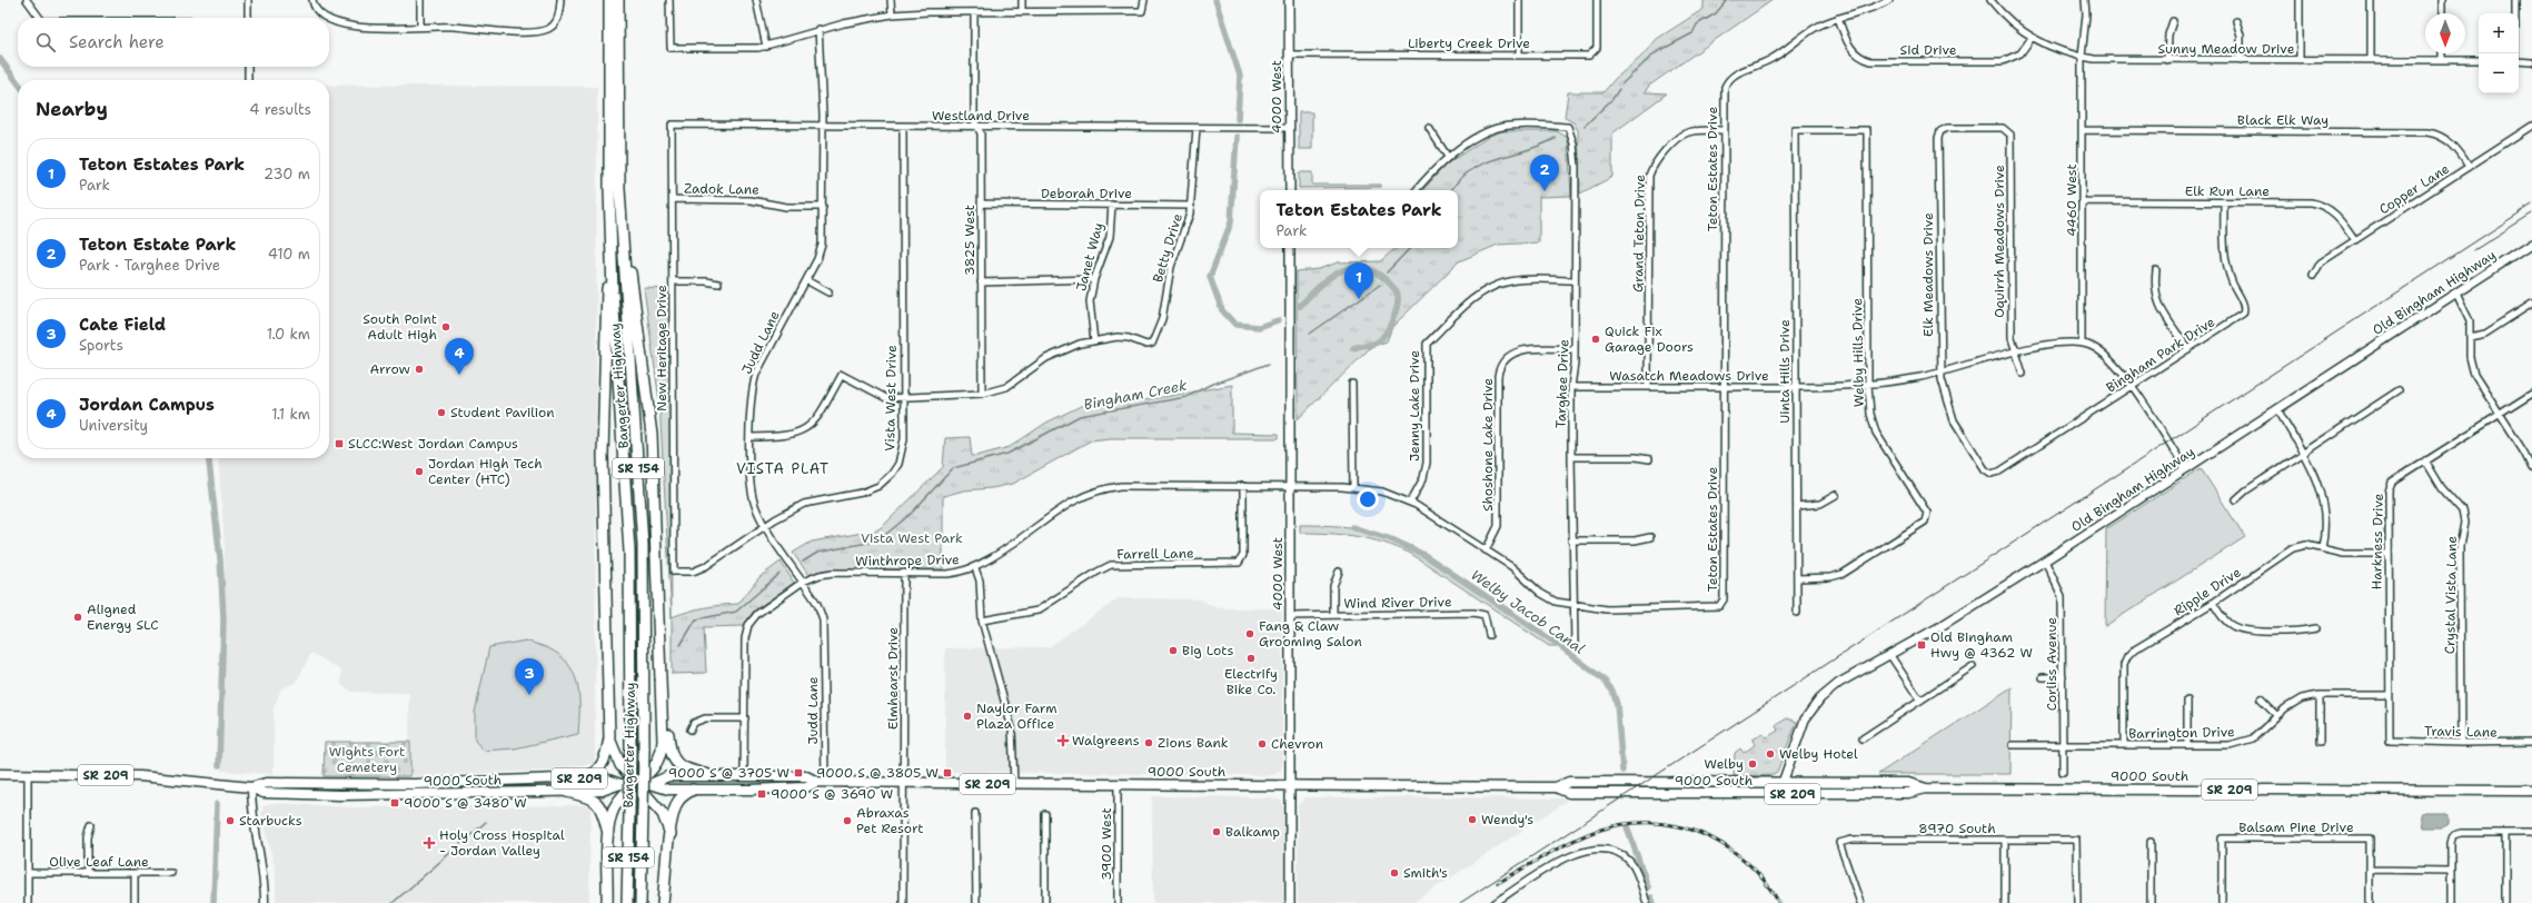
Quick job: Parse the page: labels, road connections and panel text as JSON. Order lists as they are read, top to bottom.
{
  "streets": {
    "highway": ["Bangerter Highway", "SR 154"],
    "main road": [
      "4000 West",
      "Old Bingham Highway",
      "9000 South",
      "SR 209"
    ],
    "street": [
      "Liberty Creek Drive",
      "Sunny Meadow Drive",
      "Sid Drive",
      "Westland Drive",
      "Black Elk Way",
      "Teton Estates Drive",
      "Zadok Lane",
      "Copper Lane",
      "Elk Run Lane",
      "Deborah Drive",
      "4460 West",
      "Grand Teton Drive",
      "3825 West",
      "Oquirrh Meadows Drive",
      "Betty Drive",
      "Janet Way",
      "Elk Meadows Drive",
      "Judd Lane",
      "New Heritage Drive",
      "Welby Hills Drive",
      "Bingham Park Drive",
      "Uinta Hills Drive",
      "Wasatch Meadows Drive",
      "Targhee Drive",
      "Vista West Drive",
      "Jenny Lake Drive",
      "Shoshone Lake Drive",
      "Harkness Drive",
      "Farrell Lane",
      "Winthrope Drive",
      "Ripple Drive",
      "Crystal Vista Lane",
      "Wind River Drive",
      "Corliss Avenue",
      "Elmhearst Drive",
      "Travis Lane",
      "Barrington Drive",
      "Balsam Pine Drive",
      "8970 South",
      "3900 West",
      "Olive Leaf Lane"
    ]
  },
  "crossings": [
    ["Liberty Creek Drive", "4000 West"],
    ["Sunny Meadow Drive", "Sid Drive"],
    ["Sunny Meadow Drive", "4460 West"],
    ["Sid Drive", "Teton Estates Drive"],
    ["4000 West", "Westland Drive"],
    ["4000 West", "Teton Estates Drive"],
    ["4000 West", "Winthrope Drive"],
    ["4000 West", "Wind River Drive"],
    ["4000 West", "9000 South"],
    ["Westland Drive", "3825 West"],
    ["Westland Drive", "Betty Drive"],
    ["Westland Drive", "Judd Lane"],
    ["Westland Drive", "New Heritage Drive"],
    ["Westland Drive", "Vista West Drive"],
    ["Black Elk Way", "Copper Lane"],
    ["Black Elk Way", "4460 West"],
    ["Teton Estates Drive", "Grand Teton Drive"],
    ["Teton Estates Drive", "Wasatch Meadows Drive"],
    ["Teton Estates Drive", "Targhee Drive"],
    ["Teton Estates Drive", "Jenny Lake Drive"],
    ["Teton Estates Drive", "Shoshone Lake Drive"],
    ["Teton Estates Drive", "Winthrope Drive"],
    ["Zadok Lane", "Judd Lane"],
    ["Zadok Lane", "New Heritage Drive"],
    ["Copper Lane", "Elk Run Lane"],
    ["Elk Run Lane", "4460 West"],
    ["Elk Run Lane", "Bingham Park Drive"],
    ["Deborah Drive", "3825 West"],
    ["Deborah Drive", "Betty Drive"],
    ["Deborah Drive", "Janet Way"],
    ["4460 West", "Wasatch Meadows Drive"],
    ["Grand Teton Drive", "Wasatch Meadows Drive"],
    ["Oquirrh Meadows Drive", "Elk Meadows Drive"],
    ["Oquirrh Meadows Drive", "Wasatch Meadows Drive"],
    ["Betty Drive", "Janet Way"],
    ["Elk Meadows Drive", "Bingham Park Drive"],
    ["Elk Meadows Drive", "Wasatch Meadows Drive"],
    ["Old Bingham Highway", "Wasatch Meadows Drive"],
    ["Old Bingham Highway", "Corliss Avenue"],
    ["Old Bingham Highway", "9000 South"],
    ["Judd Lane", "Vista West Drive"],
    ["Judd Lane", "Winthrope Drive"],
    ["Judd Lane", "9000 South"],
    ["New Heritage Drive", "Vista West Drive"],
    ["Welby Hills Drive", "Uinta Hills Drive"],
    ["Welby Hills Drive", "Wasatch Meadows Drive"],
    ["Bingham Park Drive", "Wasatch Meadows Drive"],
    ["Uinta Hills Drive", "Wasatch Meadows Drive"],
    ["Wasatch Meadows Drive", "Targhee Drive"],
    ["Targhee Drive", "Jenny Lake Drive"],
    ["Targhee Drive", "Shoshone Lake Drive"],
    ["Harkness Drive", "Ripple Drive"],
    ["Harkness Drive", "Crystal Vista Lane"],
    ["Harkness Drive", "Travis Lane"],
    ["Harkness Drive", "Barrington Drive"],
    ["Farrell Lane", "Winthrope Drive"],
    ["Winthrope Drive", "Elmhearst Drive"],
    ["Winthrope Drive", "9000 South"],
    ["Ripple Drive", "Barrington Drive"],
    ["Crystal Vista Lane", "Travis Lane"],
    ["Corliss Avenue", "Barrington Drive"],
    ["Elmhearst Drive", "9000 South"],
    ["9000 South", "3900 West"]
  ],
  "districts": ["VISTA PLAT"],
  "water": ["Bingham Creek", "Welby Jacob Canal"],
  "parks": ["Vista West Park", "Wights Fort Cemetery"],
  "places": {
    "other": [
      "South Point Adult High",
      "Quick Fix Garage Doors",
      "Arrow",
      "Student Pavilion",
      "Jordan High Tech Center (HTC)",
      "Aligned Energy SLC",
      "Fang & Claw Grooming Salon",
      "Big Lots",
      "Electrify Bike Co.",
      "Naylor Farm Plaza Office",
      "Zions Bank",
      "Chevron",
      "Welby Hotel",
      "Welby",
      "Wendy's",
      "Starbucks",
      "Abraxas Pet Resort",
      "Balkamp",
      "Smith's"
    ],
    "transit": [
      "SLCC:West Jordan Campus",
      "Old Bingham Hwy @ 4362 W",
      "9000 S @ 3705 W",
      "9000 S @ 3805 W",
      "9000 S @ 3690 W",
      "9000 S @ 3480 W"
    ],
    "health": ["Walgreens", "Holy Cross Hospital - Jordan Valley"]
  },
  "north": "bottom",
  "page": {
    "map_buttons": ["+", "−"],
    "search": "Search here",
    "heading": ["Nearby", "4 results"],
    "list": [
      {
        "mark": "1",
        "name": "Teton Estates Park",
        "note": "Park",
        "value": "230 m"
      },
      {
        "mark": "2",
        "name": "Teton Estate Park",
        "note": "Park · Targhee Drive",
        "value": "410 m"
      },
      {
        "mark": "3",
        "name": "Cate Field",
        "note": "Sports",
        "value": "1.0 km"
      },
      {
        "mark": "4",
        "name": "Jordan Campus",
        "note": "University",
        "value": "1.1 km"
      }
    ],
    "pins": [
      "2",
      "1",
      "4",
      "3"
    ],
    "popup": ["Teton Estates Park", "Park"]
  }
}
